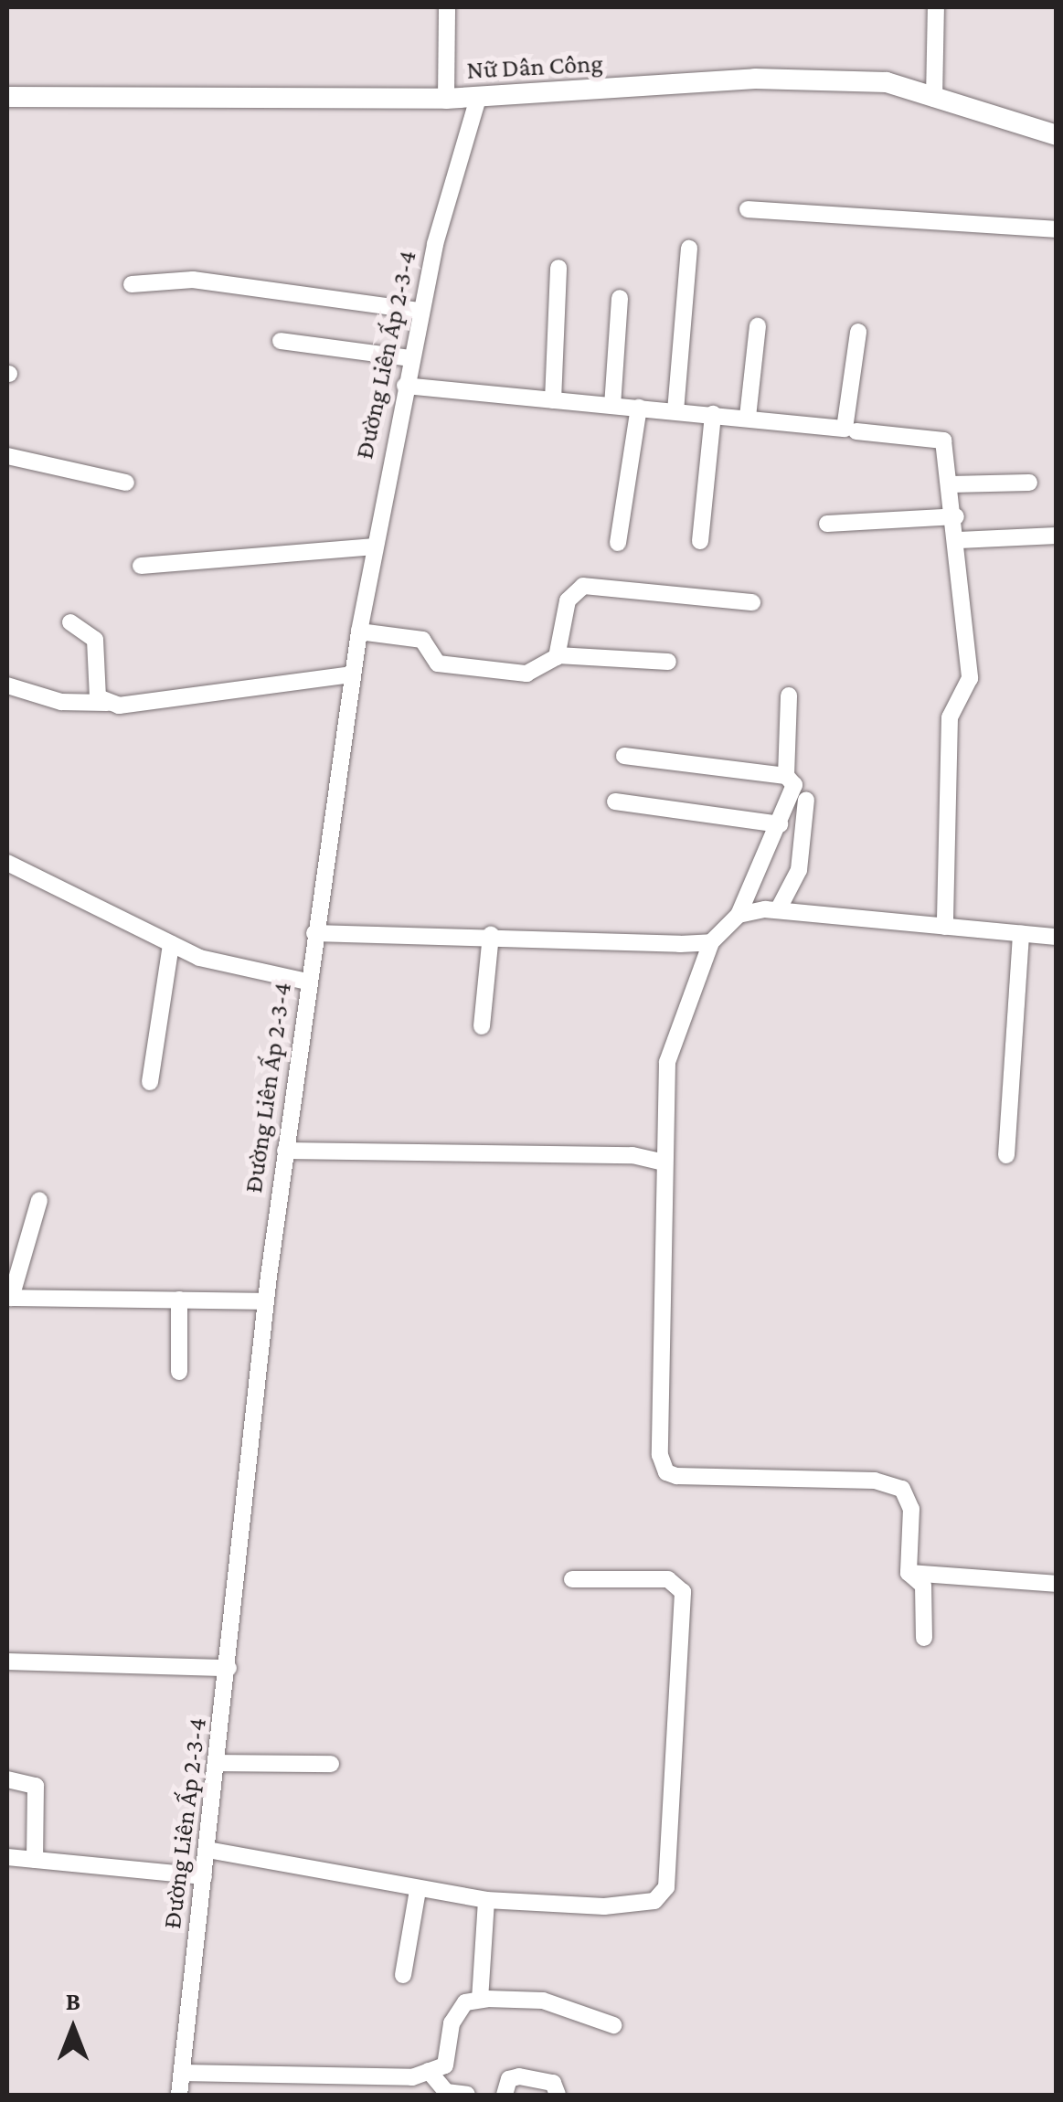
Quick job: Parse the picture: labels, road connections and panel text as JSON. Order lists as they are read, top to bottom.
{
  "streets": {
    "street": ["Nữ Dân Công", "Đường Liên Ấp 2-3-4"]
  },
  "crossings": [
    ["Nữ Dân Công", "Đường Liên Ấp 2-3-4"]
  ],
  "north": "top"
}
